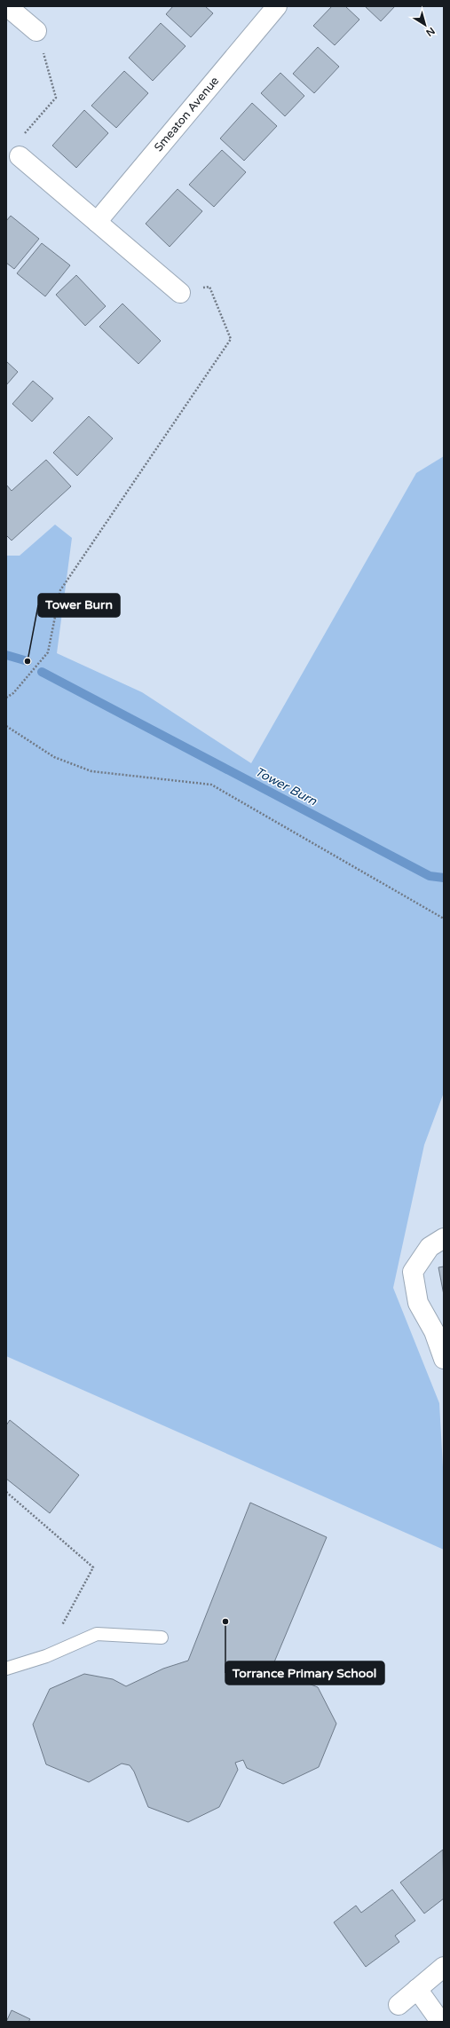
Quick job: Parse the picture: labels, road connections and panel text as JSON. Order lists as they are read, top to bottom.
{
  "streets": {
    "street": ["Smeaton Avenue"]
  },
  "water": ["Tower Burn"],
  "places": ["Tower Burn", "Torrance Primary School"],
  "north": "bottom right"
}
